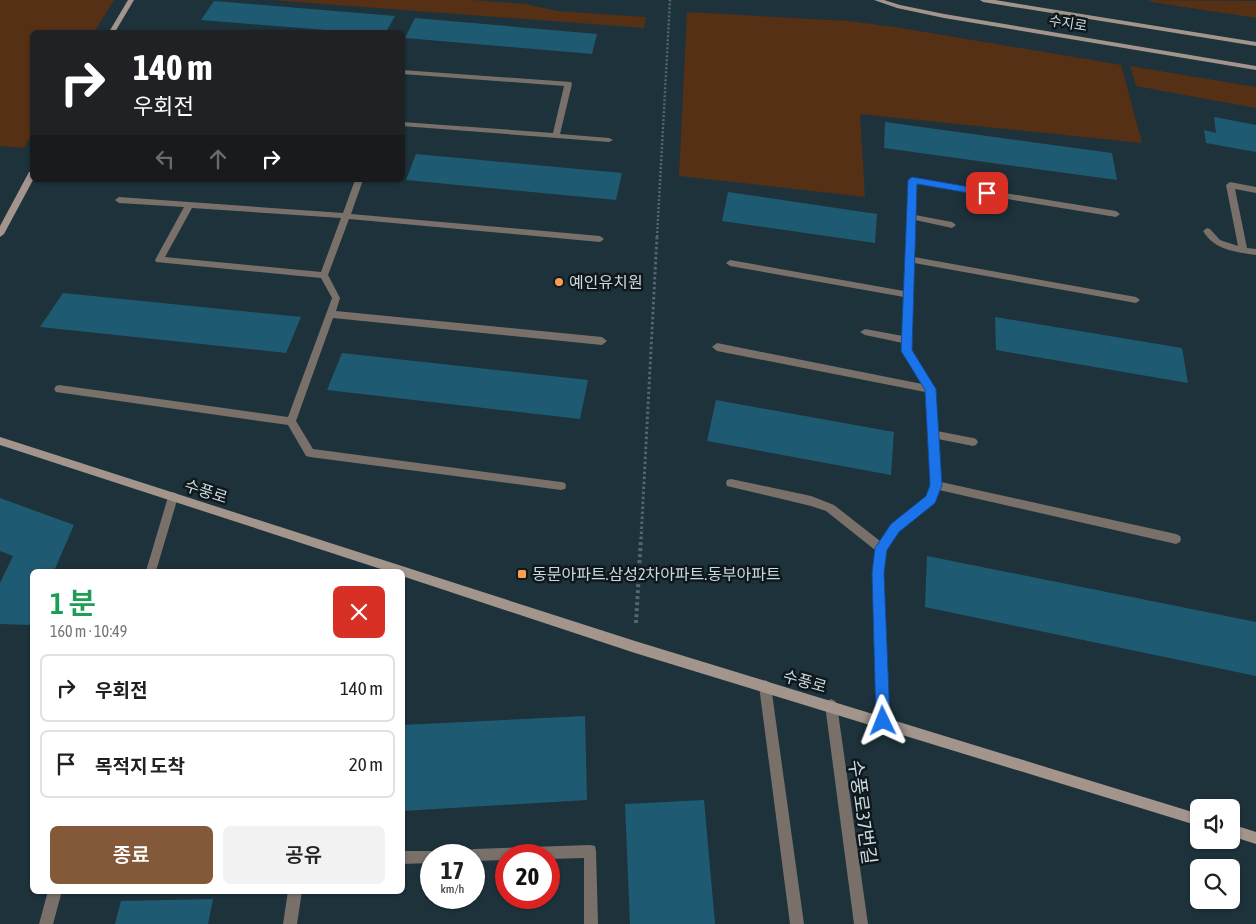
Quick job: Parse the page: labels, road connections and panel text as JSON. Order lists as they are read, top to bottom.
{
  "streets": {
    "street": ["수지로", "수풍로", "수풍로37번길"]
  },
  "crossings": [
    ["수풍로", "수풍로37번길"]
  ],
  "places": {
    "other": ["예인유치원"],
    "transit": ["동문아파트.삼성2차아파트.동부아파트"]
  },
  "page": {
    "turn": ["140 m", "우회전"],
    "heading": ["1 분", "160 m · 10:49"],
    "list": [
      {
        "name": "우회전",
        "value": "140 m"
      },
      {
        "name": "목적지 도착",
        "value": "20 m"
      }
    ],
    "buttons": ["종료", "공유"],
    "speed": "17 km/h",
    "limit": "20"
  }
}
